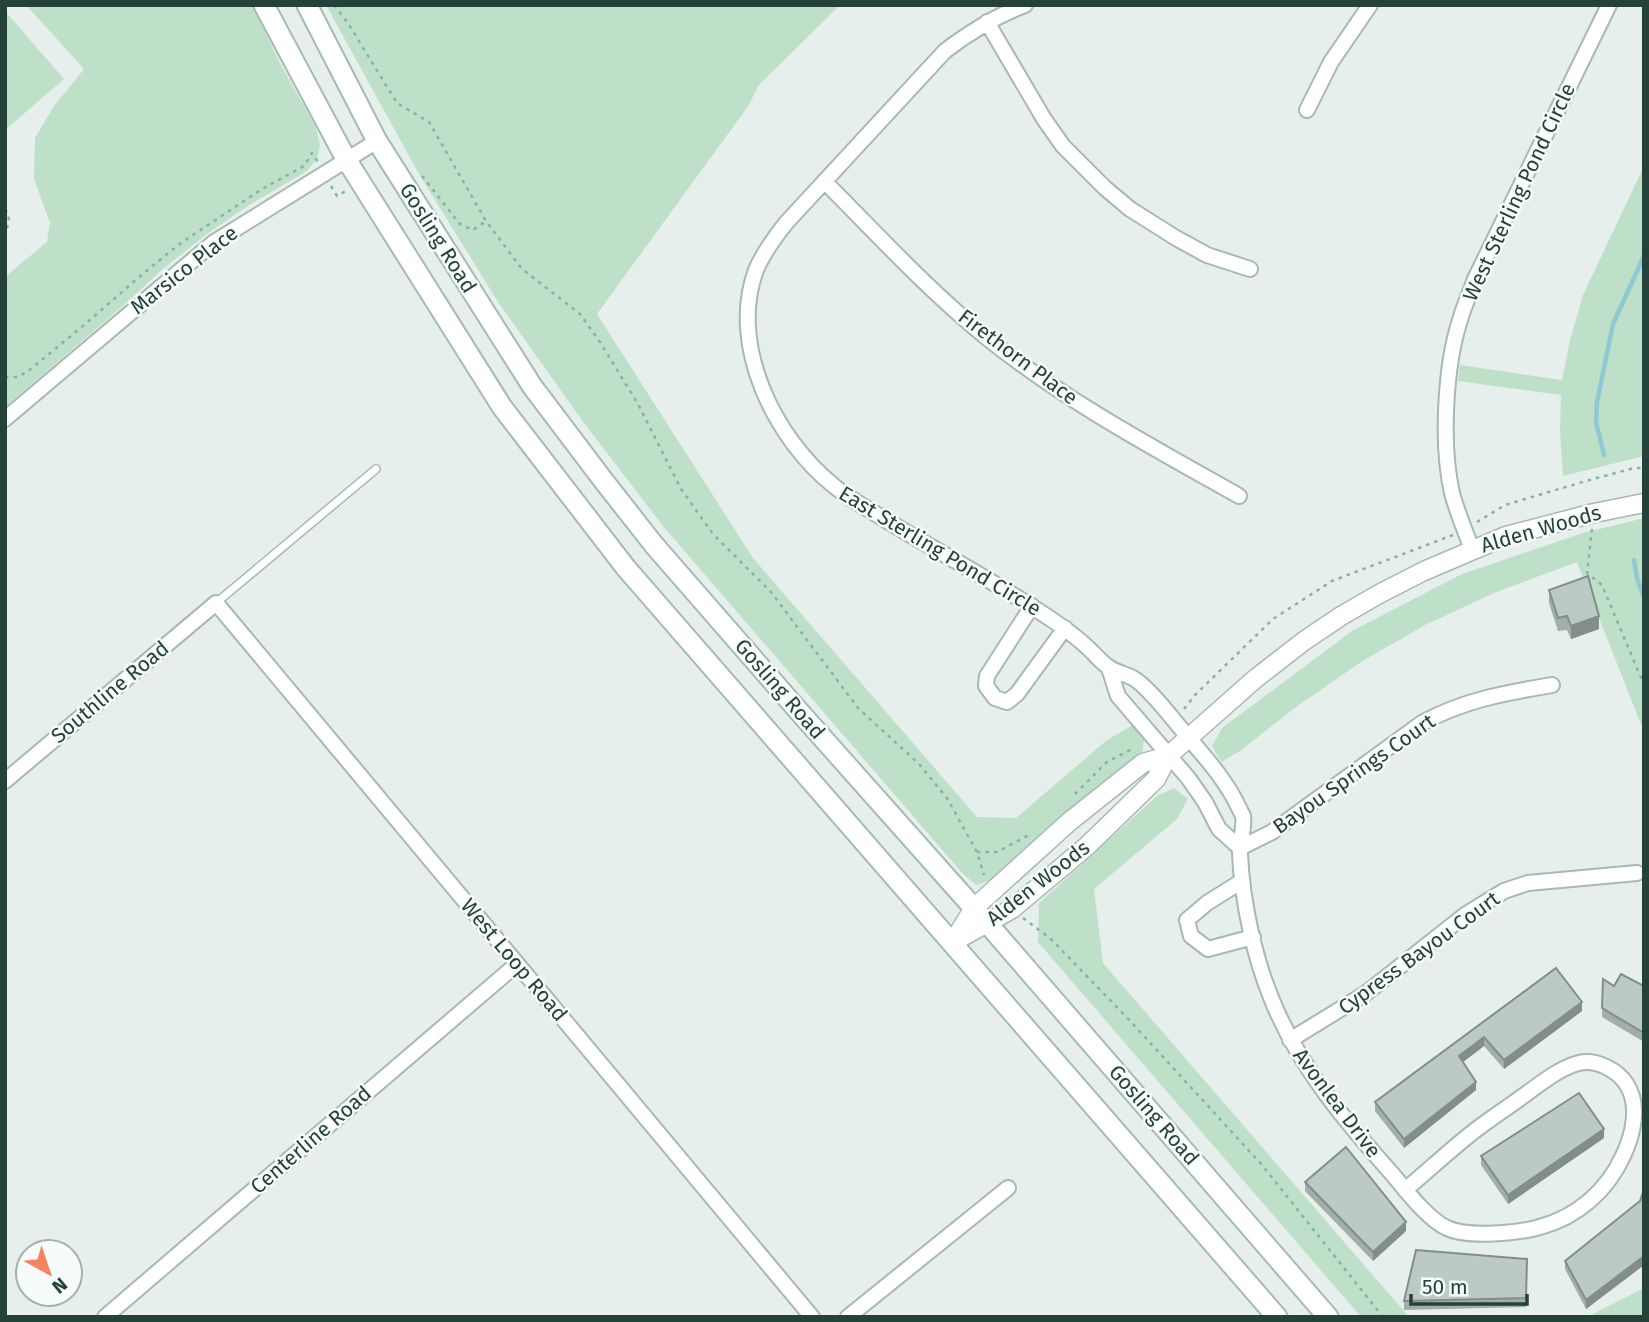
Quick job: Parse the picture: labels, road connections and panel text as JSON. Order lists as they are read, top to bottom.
{
  "streets": {
    "main road": ["Gosling Road"],
    "street": [
      "West Sterling Pond Circle",
      "Marsico Place",
      "Firethorn Place",
      "Alden Woods",
      "East Sterling Pond Circle",
      "Southline Road",
      "Bayou Springs Court",
      "Cypress Bayou Court",
      "West Loop Road",
      "Avonlea Drive",
      "Centerline Road"
    ]
  },
  "crossings": [
    ["West Sterling Pond Circle", "Alden Woods"],
    ["Gosling Road", "Marsico Place"],
    ["Gosling Road", "Alden Woods"],
    ["Firethorn Place", "East Sterling Pond Circle"],
    ["Alden Woods", "East Sterling Pond Circle"],
    ["Alden Woods", "Avonlea Drive"],
    ["East Sterling Pond Circle", "Avonlea Drive"],
    ["Southline Road", "West Loop Road"],
    ["Bayou Springs Court", "Avonlea Drive"],
    ["Cypress Bayou Court", "Avonlea Drive"],
    ["West Loop Road", "Centerline Road"]
  ],
  "scale_bar": "50 m",
  "north": "bottom right"
}
